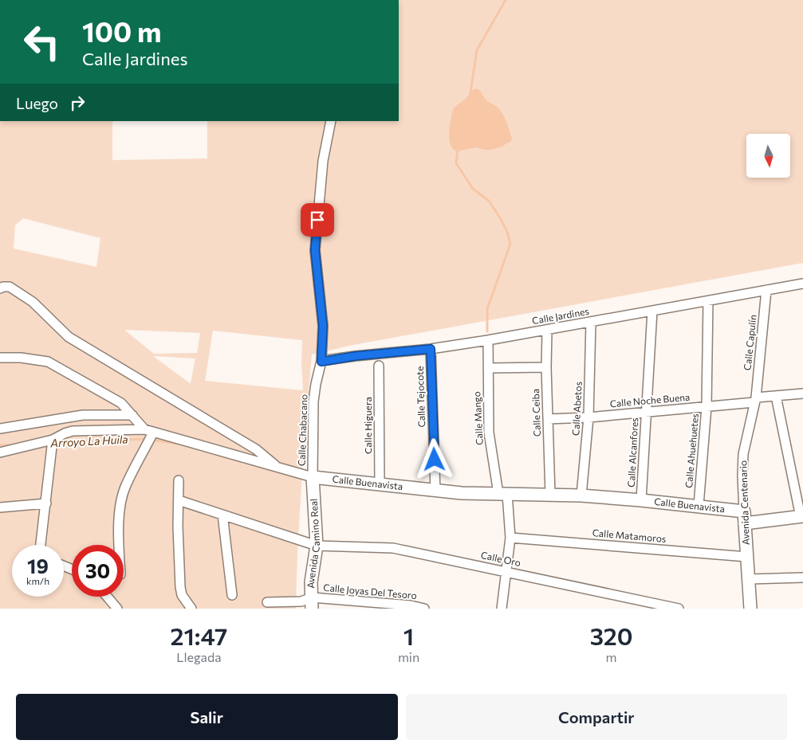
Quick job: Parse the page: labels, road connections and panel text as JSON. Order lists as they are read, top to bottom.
{
  "streets": {
    "street": [
      "Calle Jardines",
      "Calle Capulín",
      "Calle Tejocote",
      "Calle Noche Buena",
      "Calle Abetos",
      "Calle Ceiba",
      "Calle Mango",
      "Calle Higuera",
      "Calle Chabacano",
      "Calle Ahuehuetes",
      "Calle Alcanfores",
      "Calle Buenavista",
      "Avenida Centenario",
      "Calle Matamoros",
      "Avenida Camino Real",
      "Calle Oro",
      "Calle Joyas Del Tesoro"
    ]
  },
  "crossings": [
    ["Calle Jardines", "Calle Capulín"],
    ["Calle Jardines", "Calle Tejocote"],
    ["Calle Jardines", "Calle Abetos"],
    ["Calle Jardines", "Calle Ceiba"],
    ["Calle Jardines", "Calle Mango"],
    ["Calle Jardines", "Calle Chabacano"],
    ["Calle Jardines", "Calle Ahuehuetes"],
    ["Calle Jardines", "Calle Alcanfores"],
    ["Calle Capulín", "Calle Noche Buena"],
    ["Calle Capulín", "Avenida Centenario"],
    ["Calle Tejocote", "Calle Buenavista"],
    ["Calle Noche Buena", "Calle Abetos"],
    ["Calle Noche Buena", "Calle Ceiba"],
    ["Calle Noche Buena", "Calle Ahuehuetes"],
    ["Calle Noche Buena", "Calle Alcanfores"],
    ["Calle Noche Buena", "Avenida Centenario"],
    ["Calle Abetos", "Calle Buenavista"],
    ["Calle Ceiba", "Calle Buenavista"],
    ["Calle Mango", "Calle Buenavista"],
    ["Calle Mango", "Calle Matamoros"],
    ["Calle Mango", "Calle Oro"],
    ["Calle Higuera", "Calle Buenavista"],
    ["Calle Chabacano", "Calle Buenavista"],
    ["Calle Chabacano", "Avenida Camino Real"],
    ["Calle Ahuehuetes", "Calle Buenavista"],
    ["Calle Alcanfores", "Calle Buenavista"],
    ["Calle Buenavista", "Avenida Centenario"],
    ["Calle Buenavista", "Avenida Camino Real"],
    ["Avenida Centenario", "Calle Matamoros"],
    ["Avenida Camino Real", "Calle Oro"],
    ["Avenida Camino Real", "Calle Joyas Del Tesoro"]
  ],
  "water": ["Arroyo La Huila"],
  "north": "bottom",
  "page": {
    "turn": ["100 m", "Calle Jardines"],
    "then": "Luego",
    "speed": "19 km/h",
    "limit": "30",
    "eta": [
      "21:47",
      "Llegada",
      "1",
      "min",
      "320",
      "m"
    ],
    "buttons": ["Salir", "Compartir"]
  }
}
